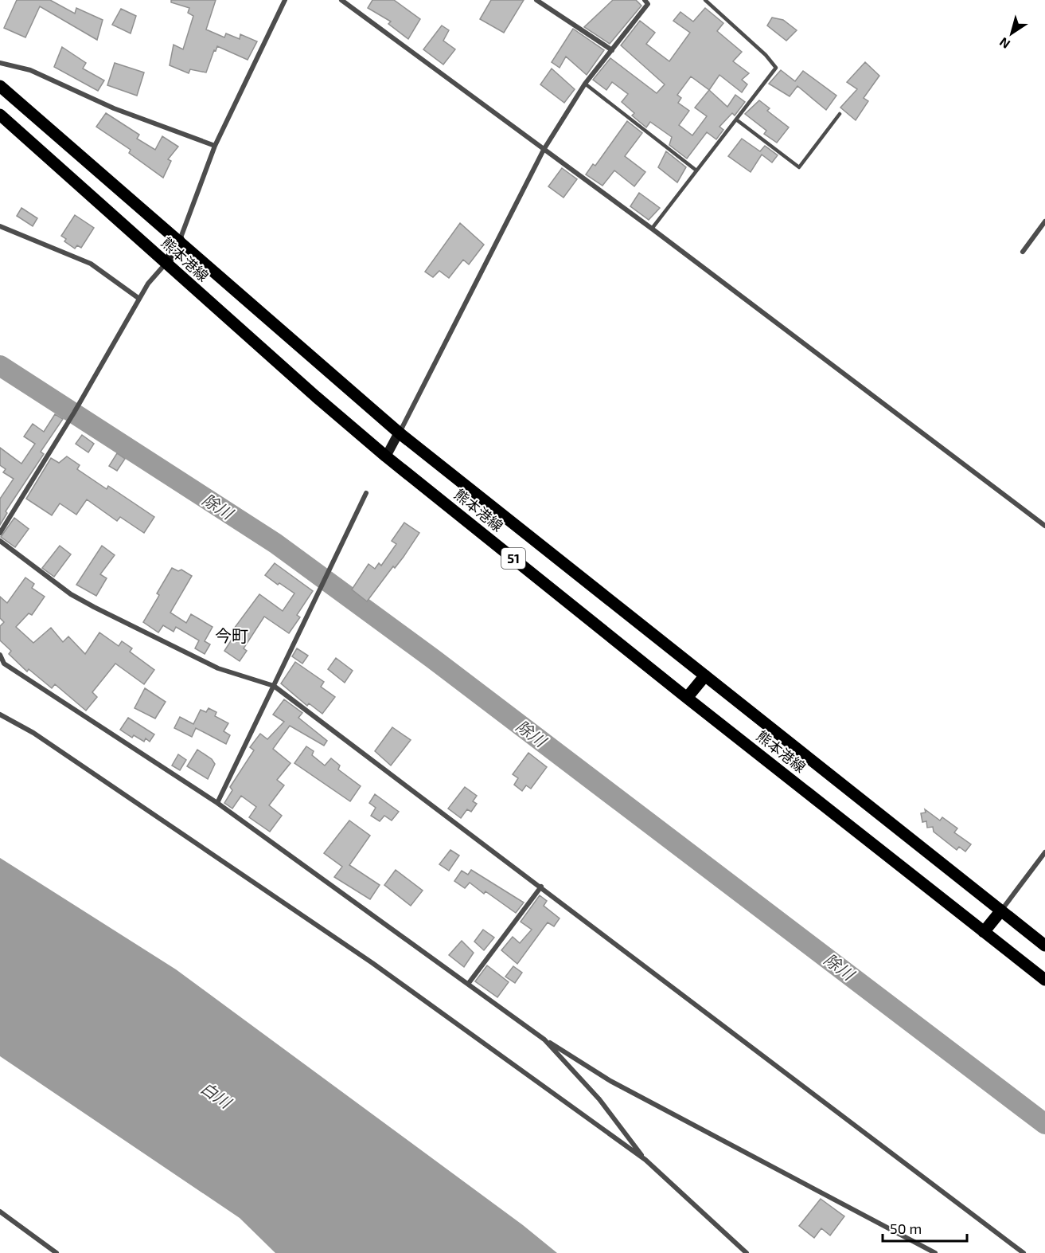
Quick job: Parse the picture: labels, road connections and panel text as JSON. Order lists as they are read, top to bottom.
{
  "streets": {
    "main road": ["熊本港線", "51"]
  },
  "districts": ["今町"],
  "water": ["除川", "白川"],
  "scale_bar": "50 m",
  "north": "bottom left"
}
